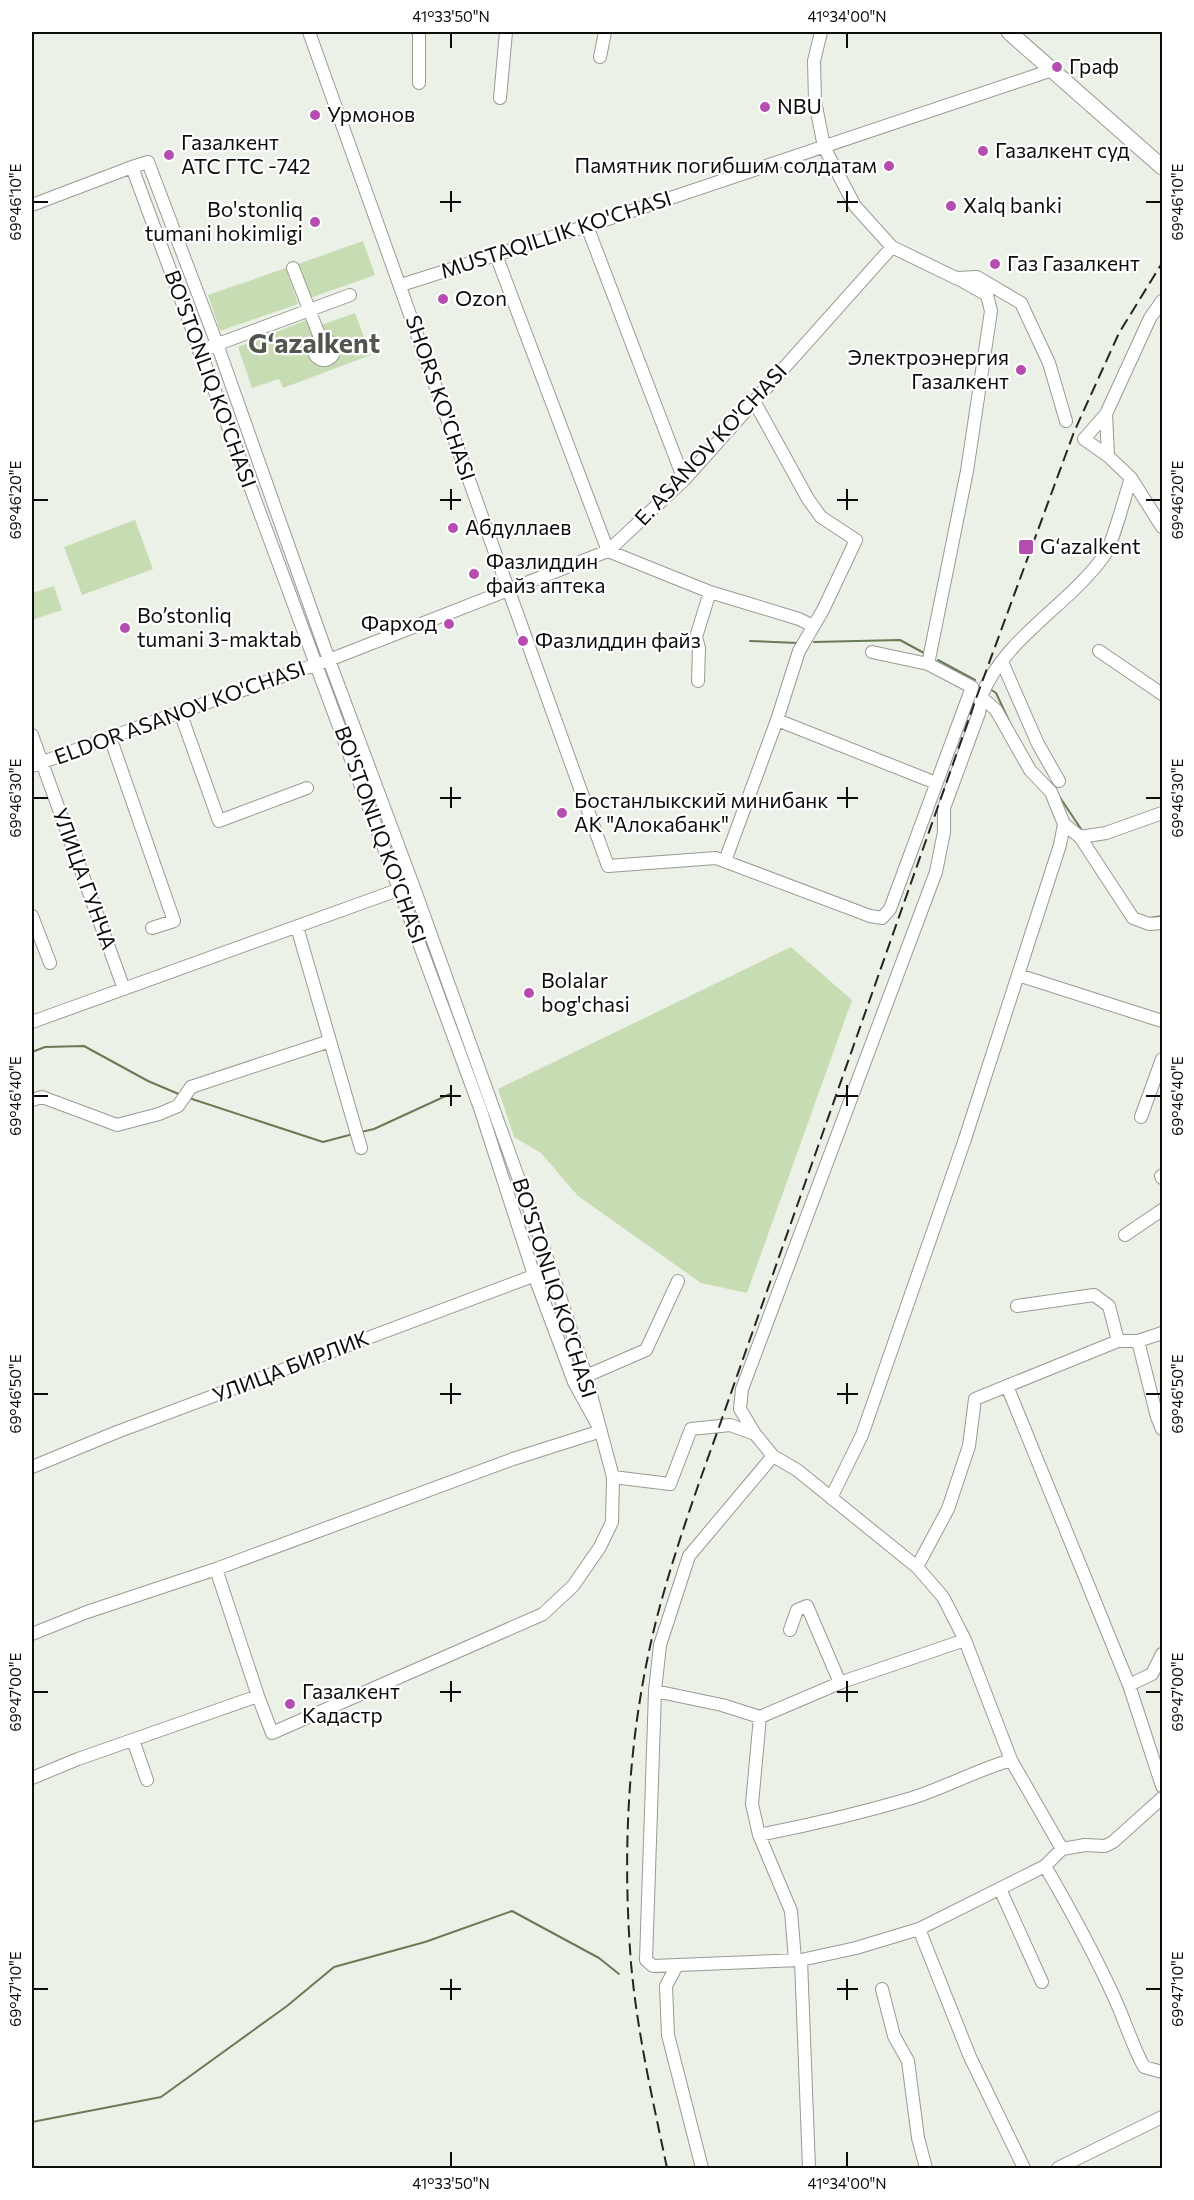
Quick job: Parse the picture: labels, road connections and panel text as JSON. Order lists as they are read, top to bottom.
{
  "streets": {
    "street": [
      "MUSTAQILLIK KO'CHASI",
      "BO'STONLIQ KO'CHASI",
      "SHORS KO'CHASI",
      "E. ASANOV KO'CHASI",
      "ELDOR ASANOV KO'CHASI",
      "УЛИЦА ГУНЧА",
      "УЛИЦА БИРЛИК"
    ]
  },
  "crossings": [
    ["MUSTAQILLIK KO'CHASI", "SHORS KO'CHASI"],
    ["BO'STONLIQ KO'CHASI", "E. ASANOV KO'CHASI"],
    ["BO'STONLIQ KO'CHASI", "ELDOR ASANOV KO'CHASI"],
    ["BO'STONLIQ KO'CHASI", "УЛИЦА БИРЛИК"],
    ["SHORS KO'CHASI", "E. ASANOV KO'CHASI"],
    ["E. ASANOV KO'CHASI", "ELDOR ASANOV KO'CHASI"],
    ["ELDOR ASANOV KO'CHASI", "УЛИЦА ГУНЧА"]
  ],
  "districts": ["Gʻazalkent"],
  "places": {
    "other": [
      "Граф",
      "NBU",
      "Урмонов",
      "Газалкент суд",
      "Газалкент АТС ГТС -742",
      "Памятник погибшим солдатам",
      "Xalq banki",
      "Bo'stonliq tumani hokimligi",
      "Газ Газалкент",
      "Ozon",
      "Электроэнергия Газалкент",
      "Абдуллаев",
      "Фазлиддин файз аптека",
      "Фарход",
      "Bo’stonliq tumani 3-maktab",
      "Фазлиддин файз",
      "Бостанлыкский минибанк АК \"Алокабанк\"",
      "Bolalar bog'chasi",
      "Газалкент Кадастр"
    ],
    "transit": ["Gʻazalkent"]
  },
  "coordinates": [
    "41°33'50\"N",
    "41°34'00\"N",
    "69°46'10\"E",
    "69°46'20\"E",
    "69°46'30\"E",
    "69°46'40\"E",
    "69°46'50\"E",
    "69°47'00\"E",
    "69°47'10\"E"
  ]
}
